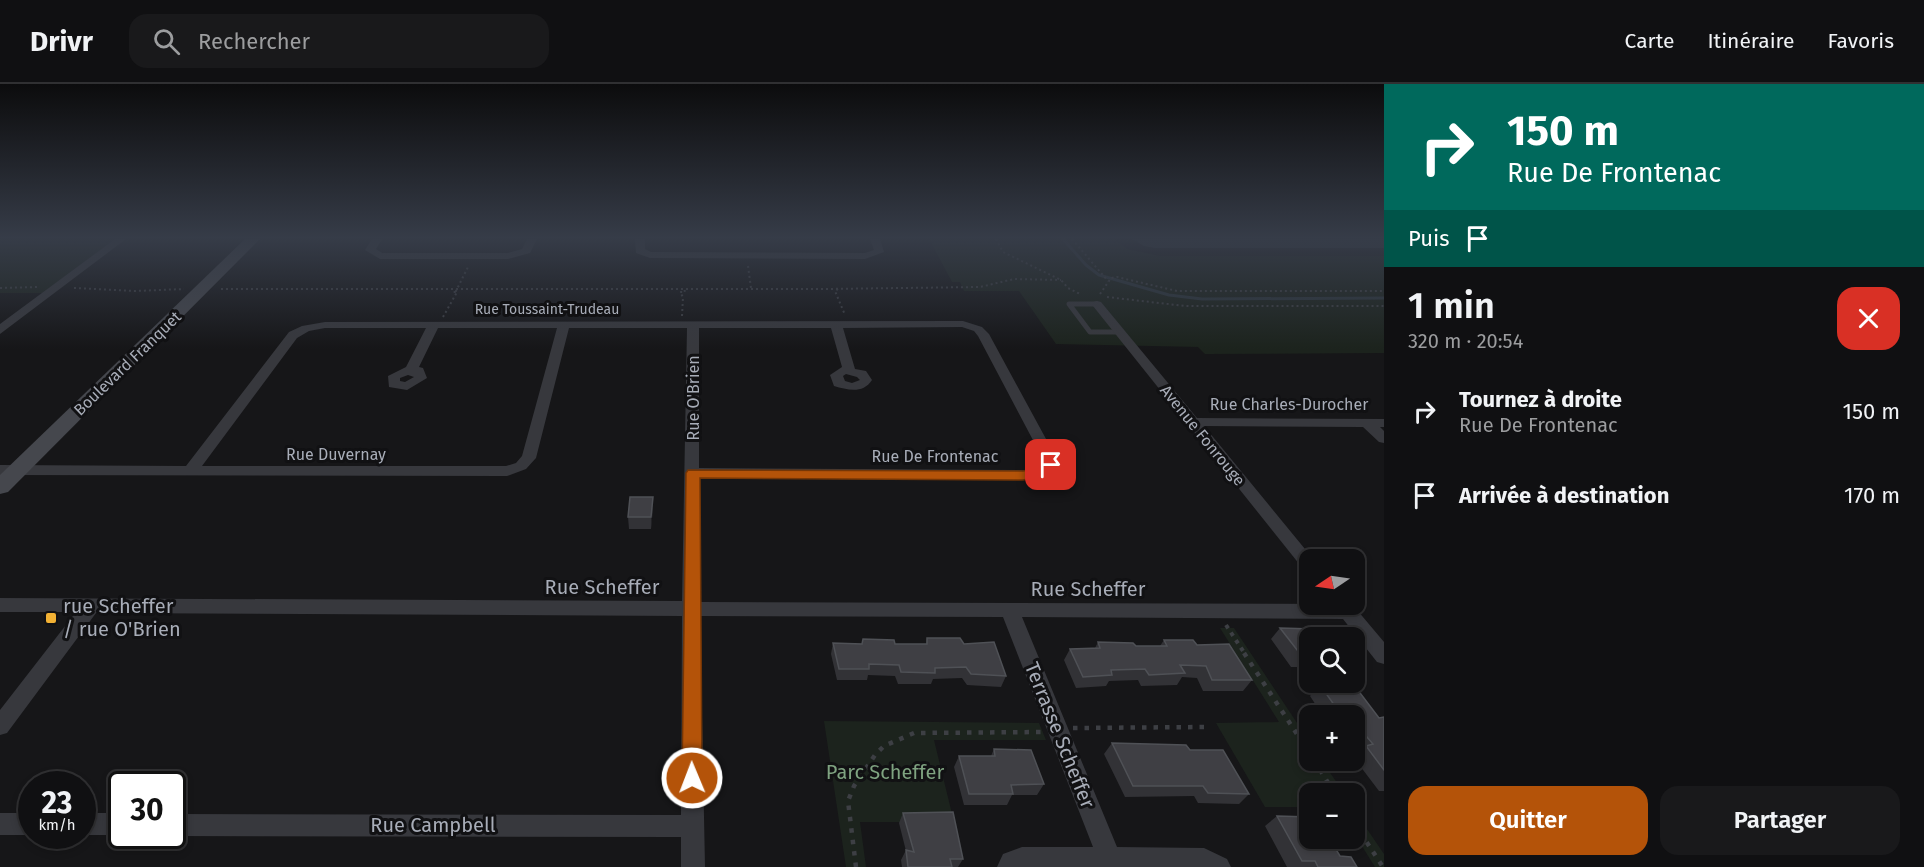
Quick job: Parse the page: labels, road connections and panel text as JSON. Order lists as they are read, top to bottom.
{
  "streets": {
    "street": [
      "Rue Toussaint-Trudeau",
      "Boulevard Franquet",
      "Rue O'Brien",
      "Rue Charles-Durocher",
      "Avenue Fonrouge",
      "Rue Duvernay",
      "Rue De Frontenac",
      "Rue Scheffer",
      "Terrasse Scheffer",
      "Rue Campbell"
    ]
  },
  "crossings": [
    ["Rue Toussaint-Trudeau", "Rue O'Brien"],
    ["Rue Toussaint-Trudeau", "Rue Duvernay"],
    ["Rue Toussaint-Trudeau", "Rue De Frontenac"],
    ["Boulevard Franquet", "Rue Duvernay"],
    ["Rue O'Brien", "Rue De Frontenac"],
    ["Rue O'Brien", "Rue Scheffer"],
    ["Rue O'Brien", "Rue Campbell"],
    ["Rue Charles-Durocher", "Avenue Fonrouge"],
    ["Rue Scheffer", "Terrasse Scheffer"]
  ],
  "parks": ["Parc Scheffer"],
  "places": {
    "transit": ["rue Scheffer / rue O'Brien"]
  },
  "north": "left",
  "page": {
    "header": "Drivr",
    "search": "Rechercher",
    "nav": ["Carte", "Itinéraire", "Favoris"],
    "turn": ["150 m", "Rue De Frontenac"],
    "then": "Puis",
    "heading": ["1 min", "320 m · 20:54"],
    "list": [
      {
        "name": "Tournez à droite",
        "note": "Rue De Frontenac",
        "value": "150 m"
      },
      {
        "name": "Arrivée à destination",
        "value": "170 m"
      }
    ],
    "map_buttons": ["+", "−"],
    "speed": "23 km/h",
    "limit": "30",
    "buttons": ["Quitter", "Partager"]
  }
}
